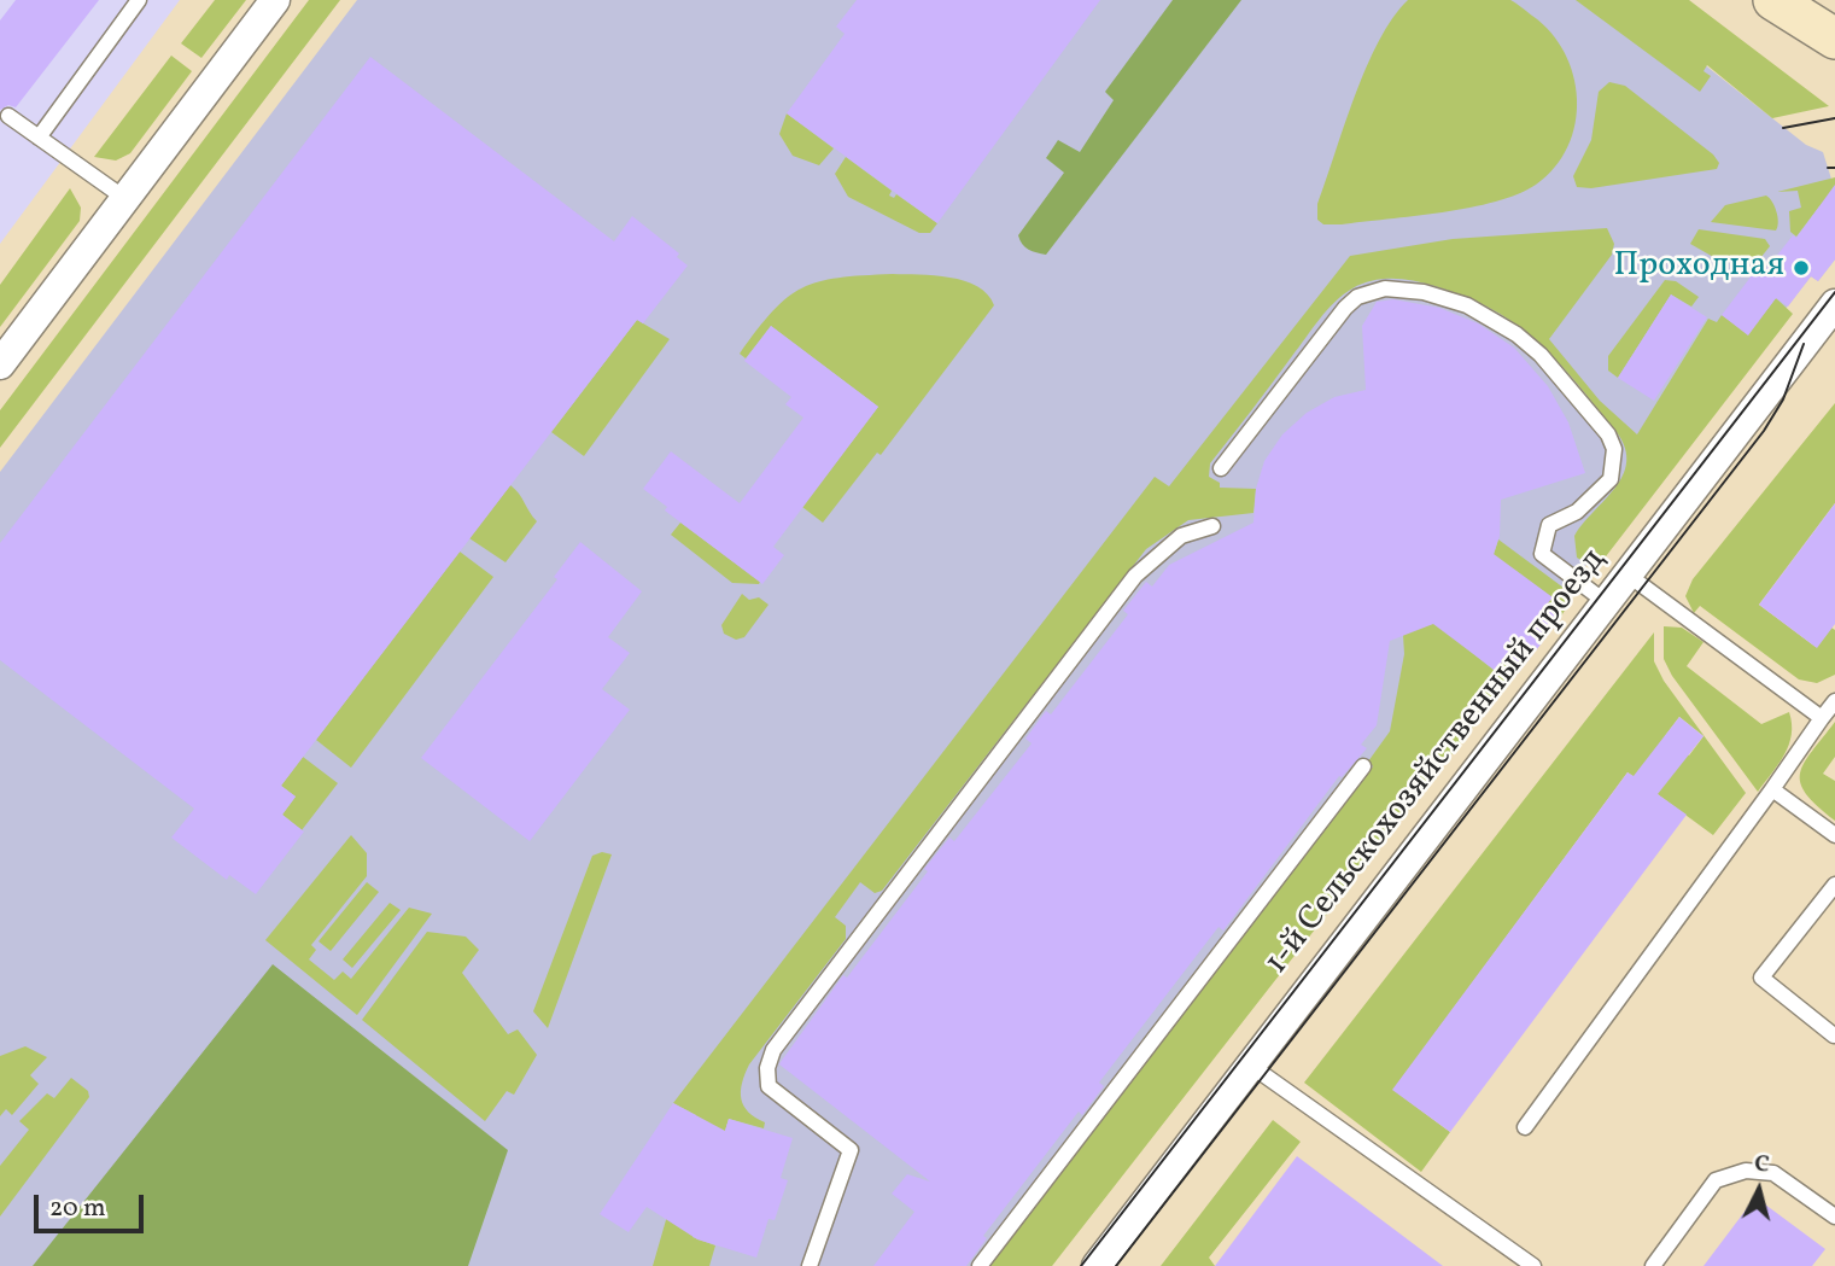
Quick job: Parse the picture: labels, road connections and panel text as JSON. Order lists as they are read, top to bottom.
{
  "streets": {
    "street": ["1-й Сельскохозяйственный проезд"]
  },
  "places": ["Проходная"],
  "scale_bar": "20 m",
  "north": "top"
}
